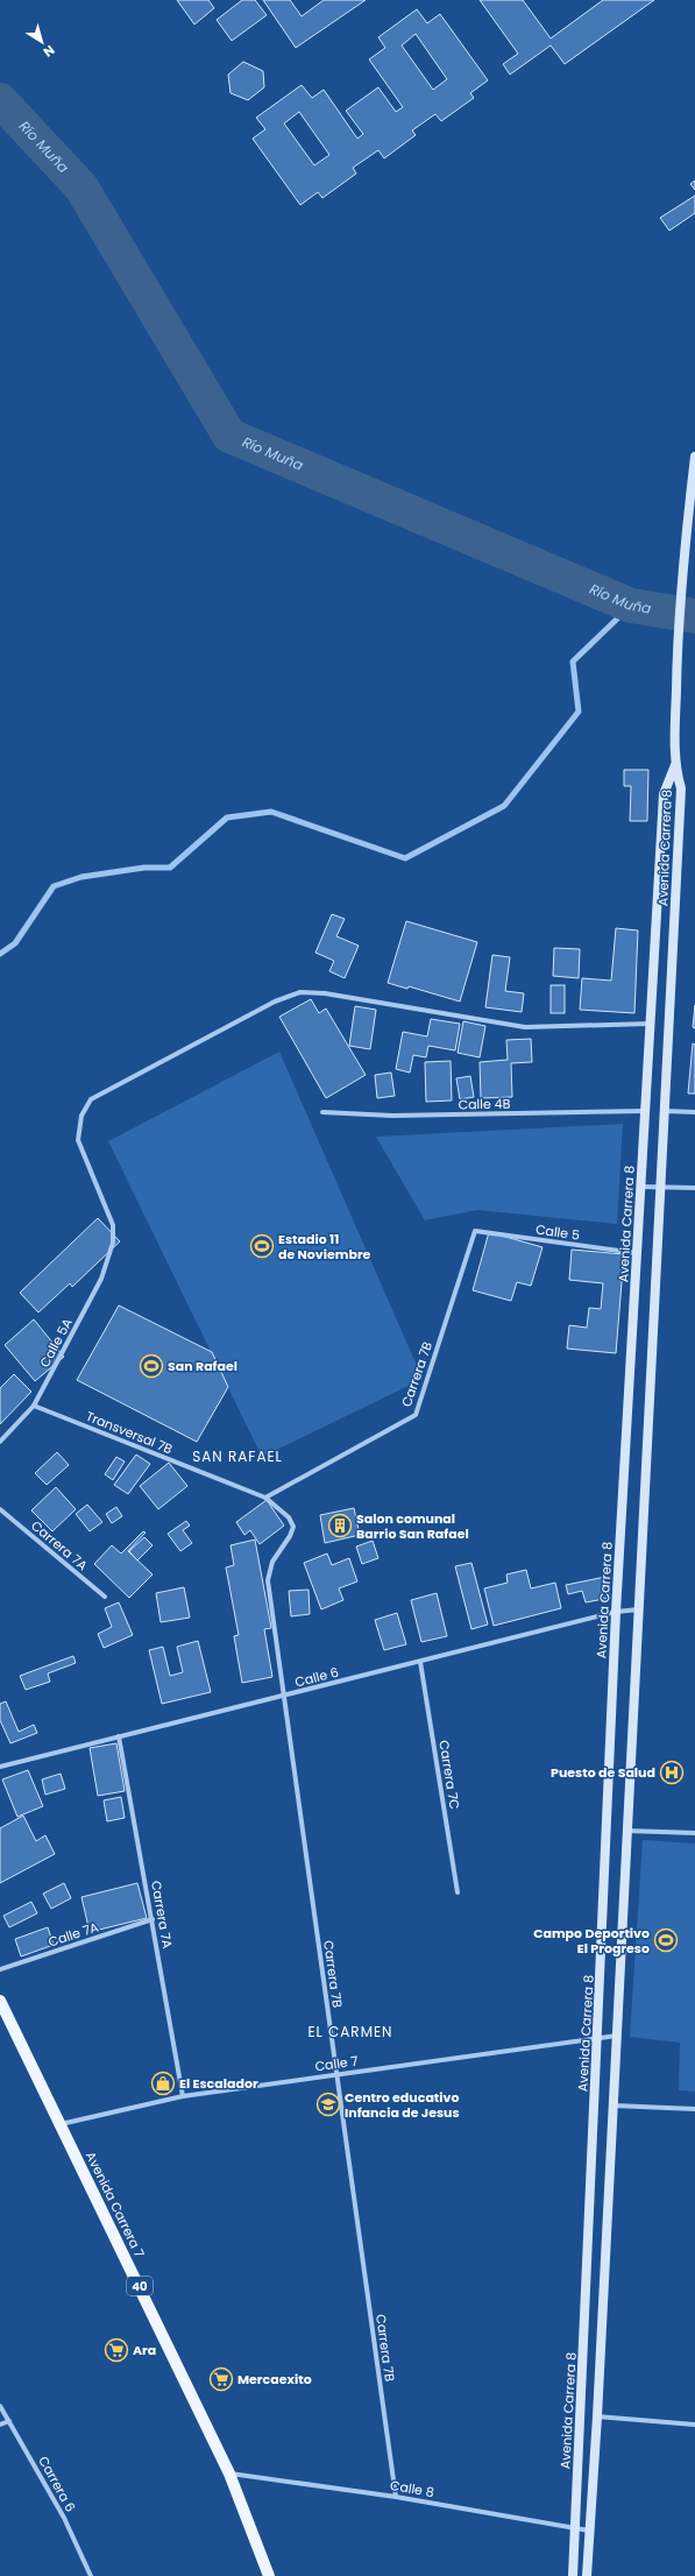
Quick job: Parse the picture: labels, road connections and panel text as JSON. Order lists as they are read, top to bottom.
{
  "streets": {
    "main road": ["Avenida Carrera 7", "40"],
    "street": [
      "Avenida Carrera 8",
      "Calle 4B",
      "Calle 5",
      "Calle 5A",
      "Carrera 7B",
      "Transversal 7B",
      "Carrera 7A",
      "Calle 6",
      "Carrera 7C",
      "Calle 7A",
      "Calle 7",
      "Carrera 6",
      "Calle 8"
    ]
  },
  "crossings": [
    ["Avenida Carrera 8", "Calle 4B"],
    ["Avenida Carrera 8", "Calle 5"],
    ["Avenida Carrera 8", "Calle 5A"],
    ["Avenida Carrera 8", "Calle 6"],
    ["Avenida Carrera 8", "Calle 7"],
    ["Avenida Carrera 8", "Calle 8"],
    ["Calle 5", "Carrera 7B"],
    ["Calle 5A", "Transversal 7B"],
    ["Carrera 7B", "Transversal 7B"],
    ["Carrera 7B", "Calle 6"],
    ["Carrera 7B", "Calle 7"],
    ["Carrera 7B", "Calle 8"],
    ["Carrera 7A", "Calle 6"],
    ["Carrera 7A", "Calle 7A"],
    ["Carrera 7A", "Calle 7"],
    ["Calle 6", "Carrera 7C"],
    ["Calle 7", "Avenida Carrera 7"],
    ["Avenida Carrera 7", "Calle 8"]
  ],
  "districts": ["SAN RAFAEL", "EL CARMEN"],
  "water": ["Río Muña"],
  "places": {
    "sports": ["Estadio 11 de Noviembre", "San Rafael", "Campo Deportivo El Progreso"],
    "building": ["Salon comunal Barrio San Rafael"],
    "hospital": ["Puesto de Salud"],
    "shop": ["El Escalador"],
    "school or university": ["Centro educativo Infancia de Jesus"],
    "supermarket": ["Ara", "Mercaexito"]
  },
  "north": "bottom right"
}
